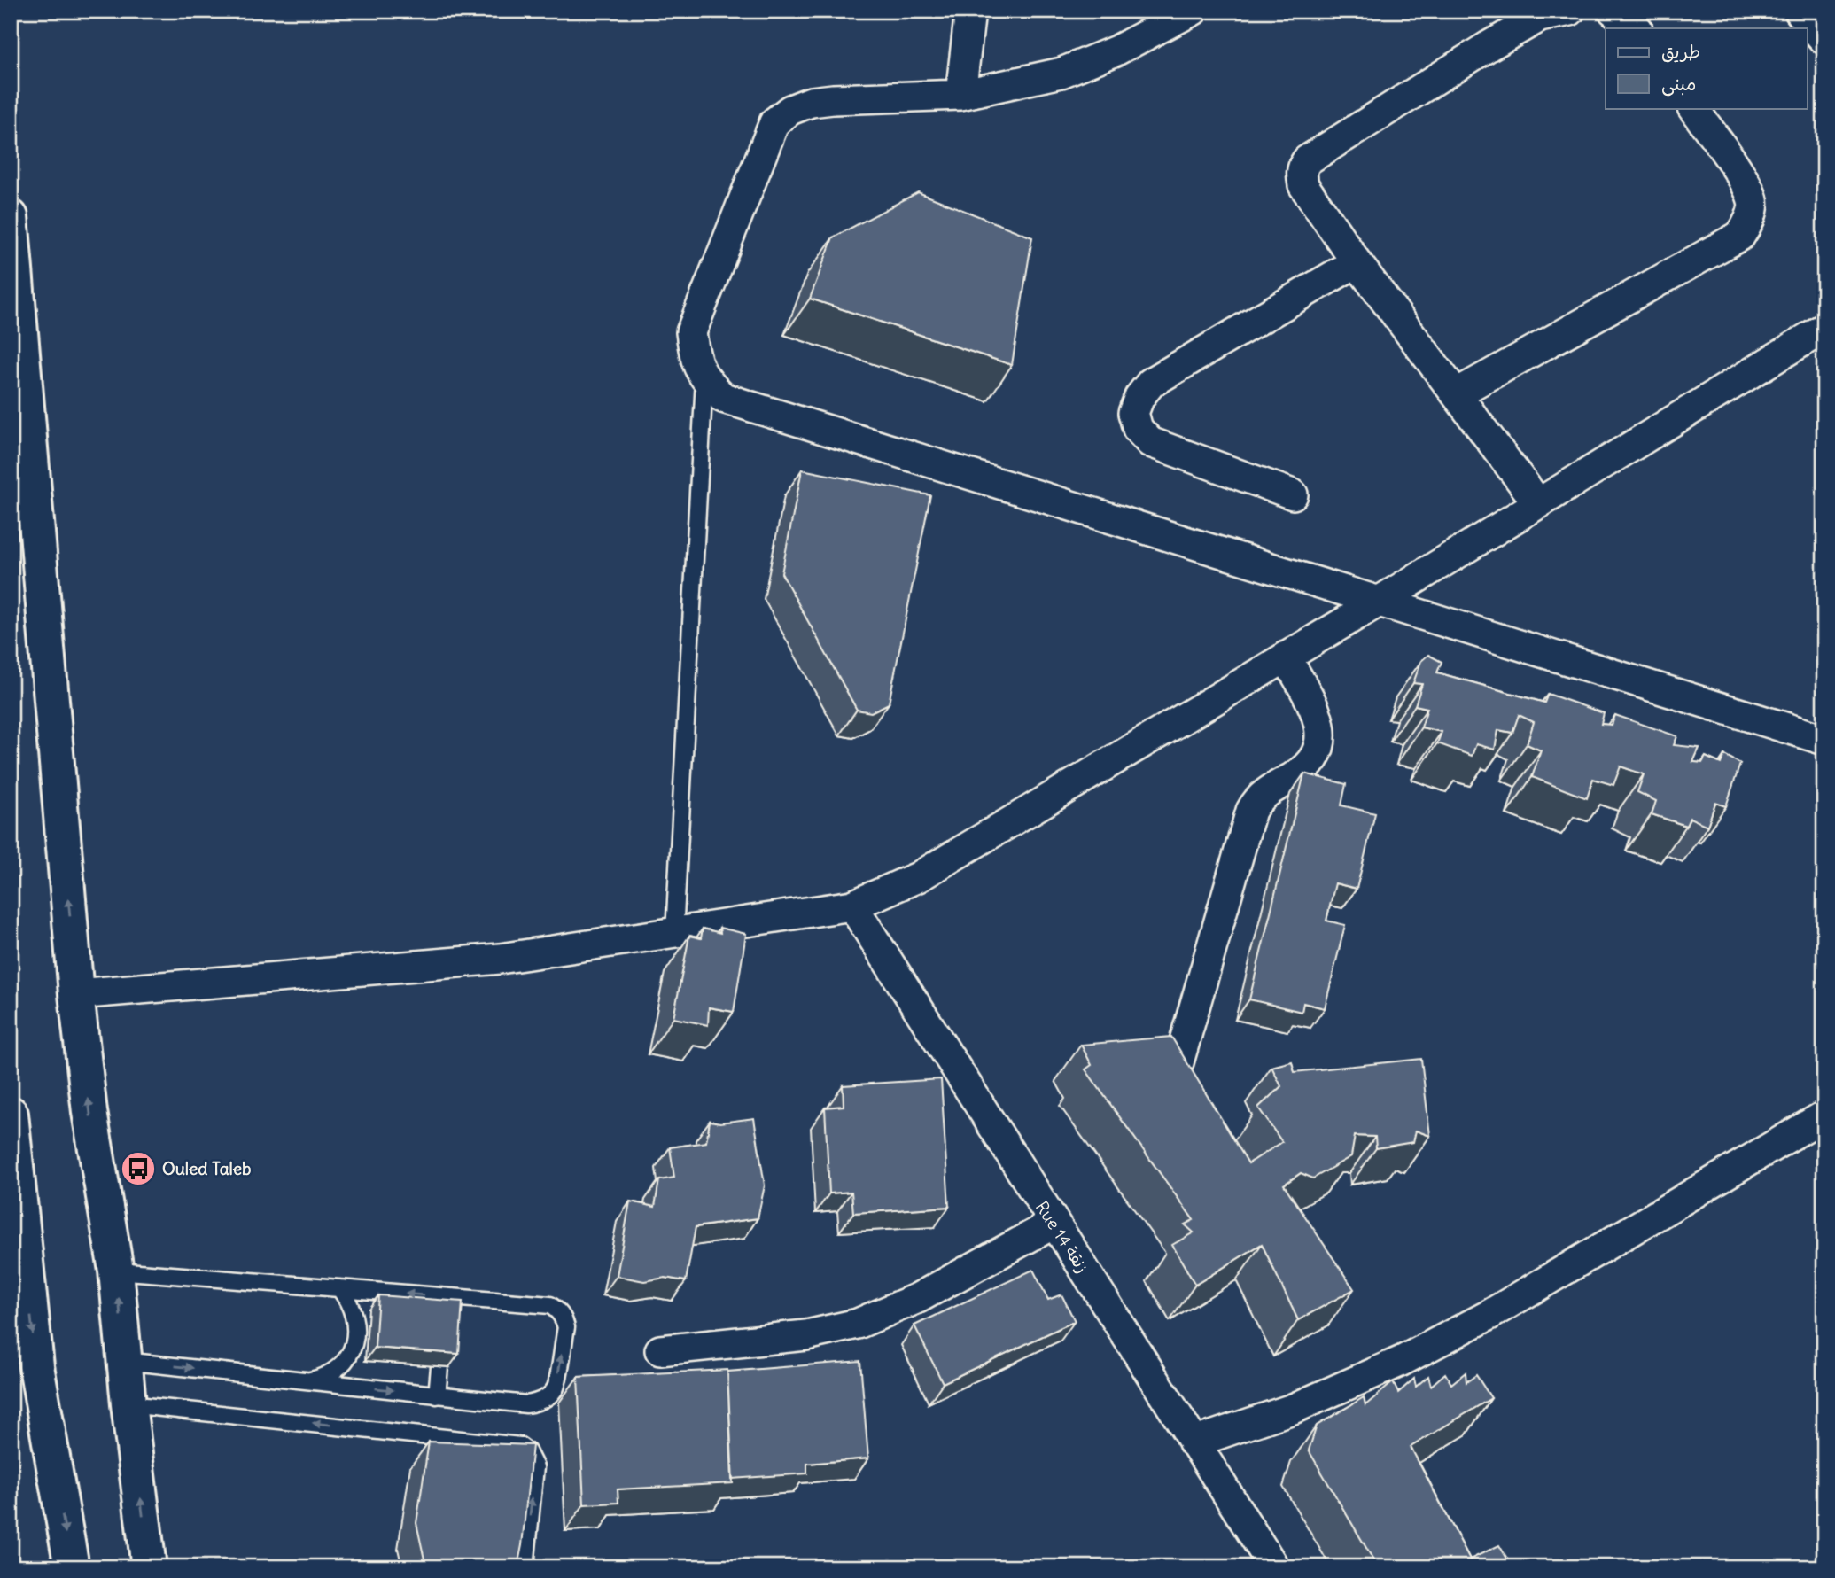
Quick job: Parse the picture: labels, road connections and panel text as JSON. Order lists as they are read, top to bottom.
{
  "streets": {
    "street": ["Rue 14 زنقة"]
  },
  "places": {
    "bus stop": ["Ouled Taleb"]
  },
  "legend": ["طريق", "مبنى"]
}
